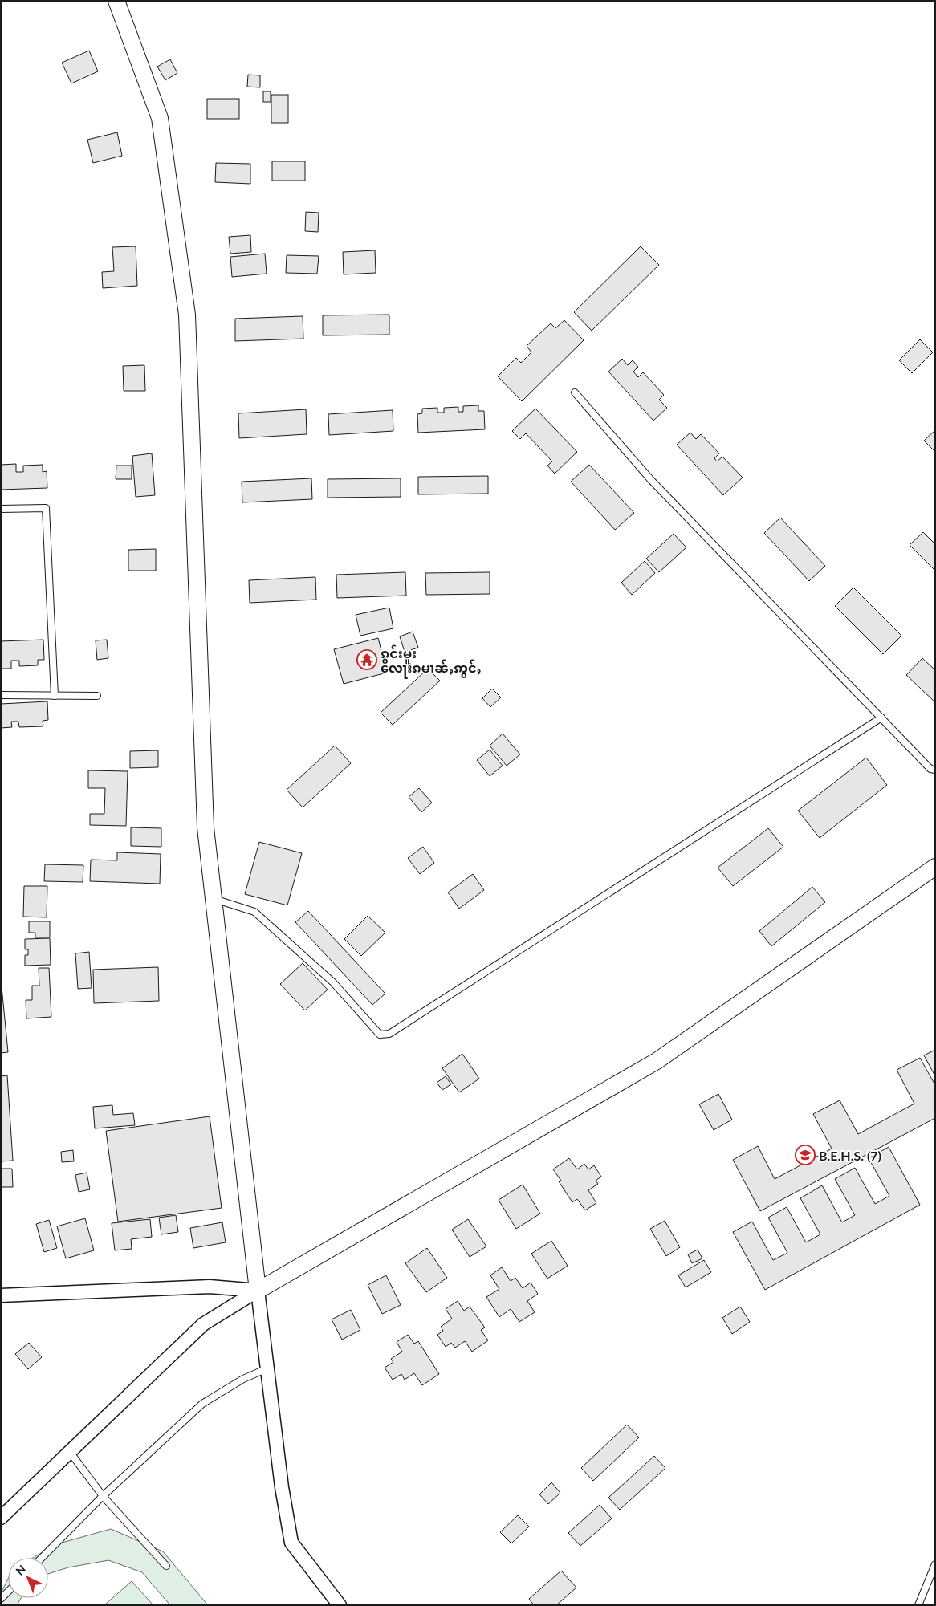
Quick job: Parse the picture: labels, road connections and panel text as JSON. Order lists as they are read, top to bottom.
{
  "places": {
    "temple": ["ၵွင်းမူး လေႃးၵမၢၼ်ႇဢွင်ႇ"],
    "school or university": ["B.E.H.S. (7)"]
  },
  "north": "top left"
}
